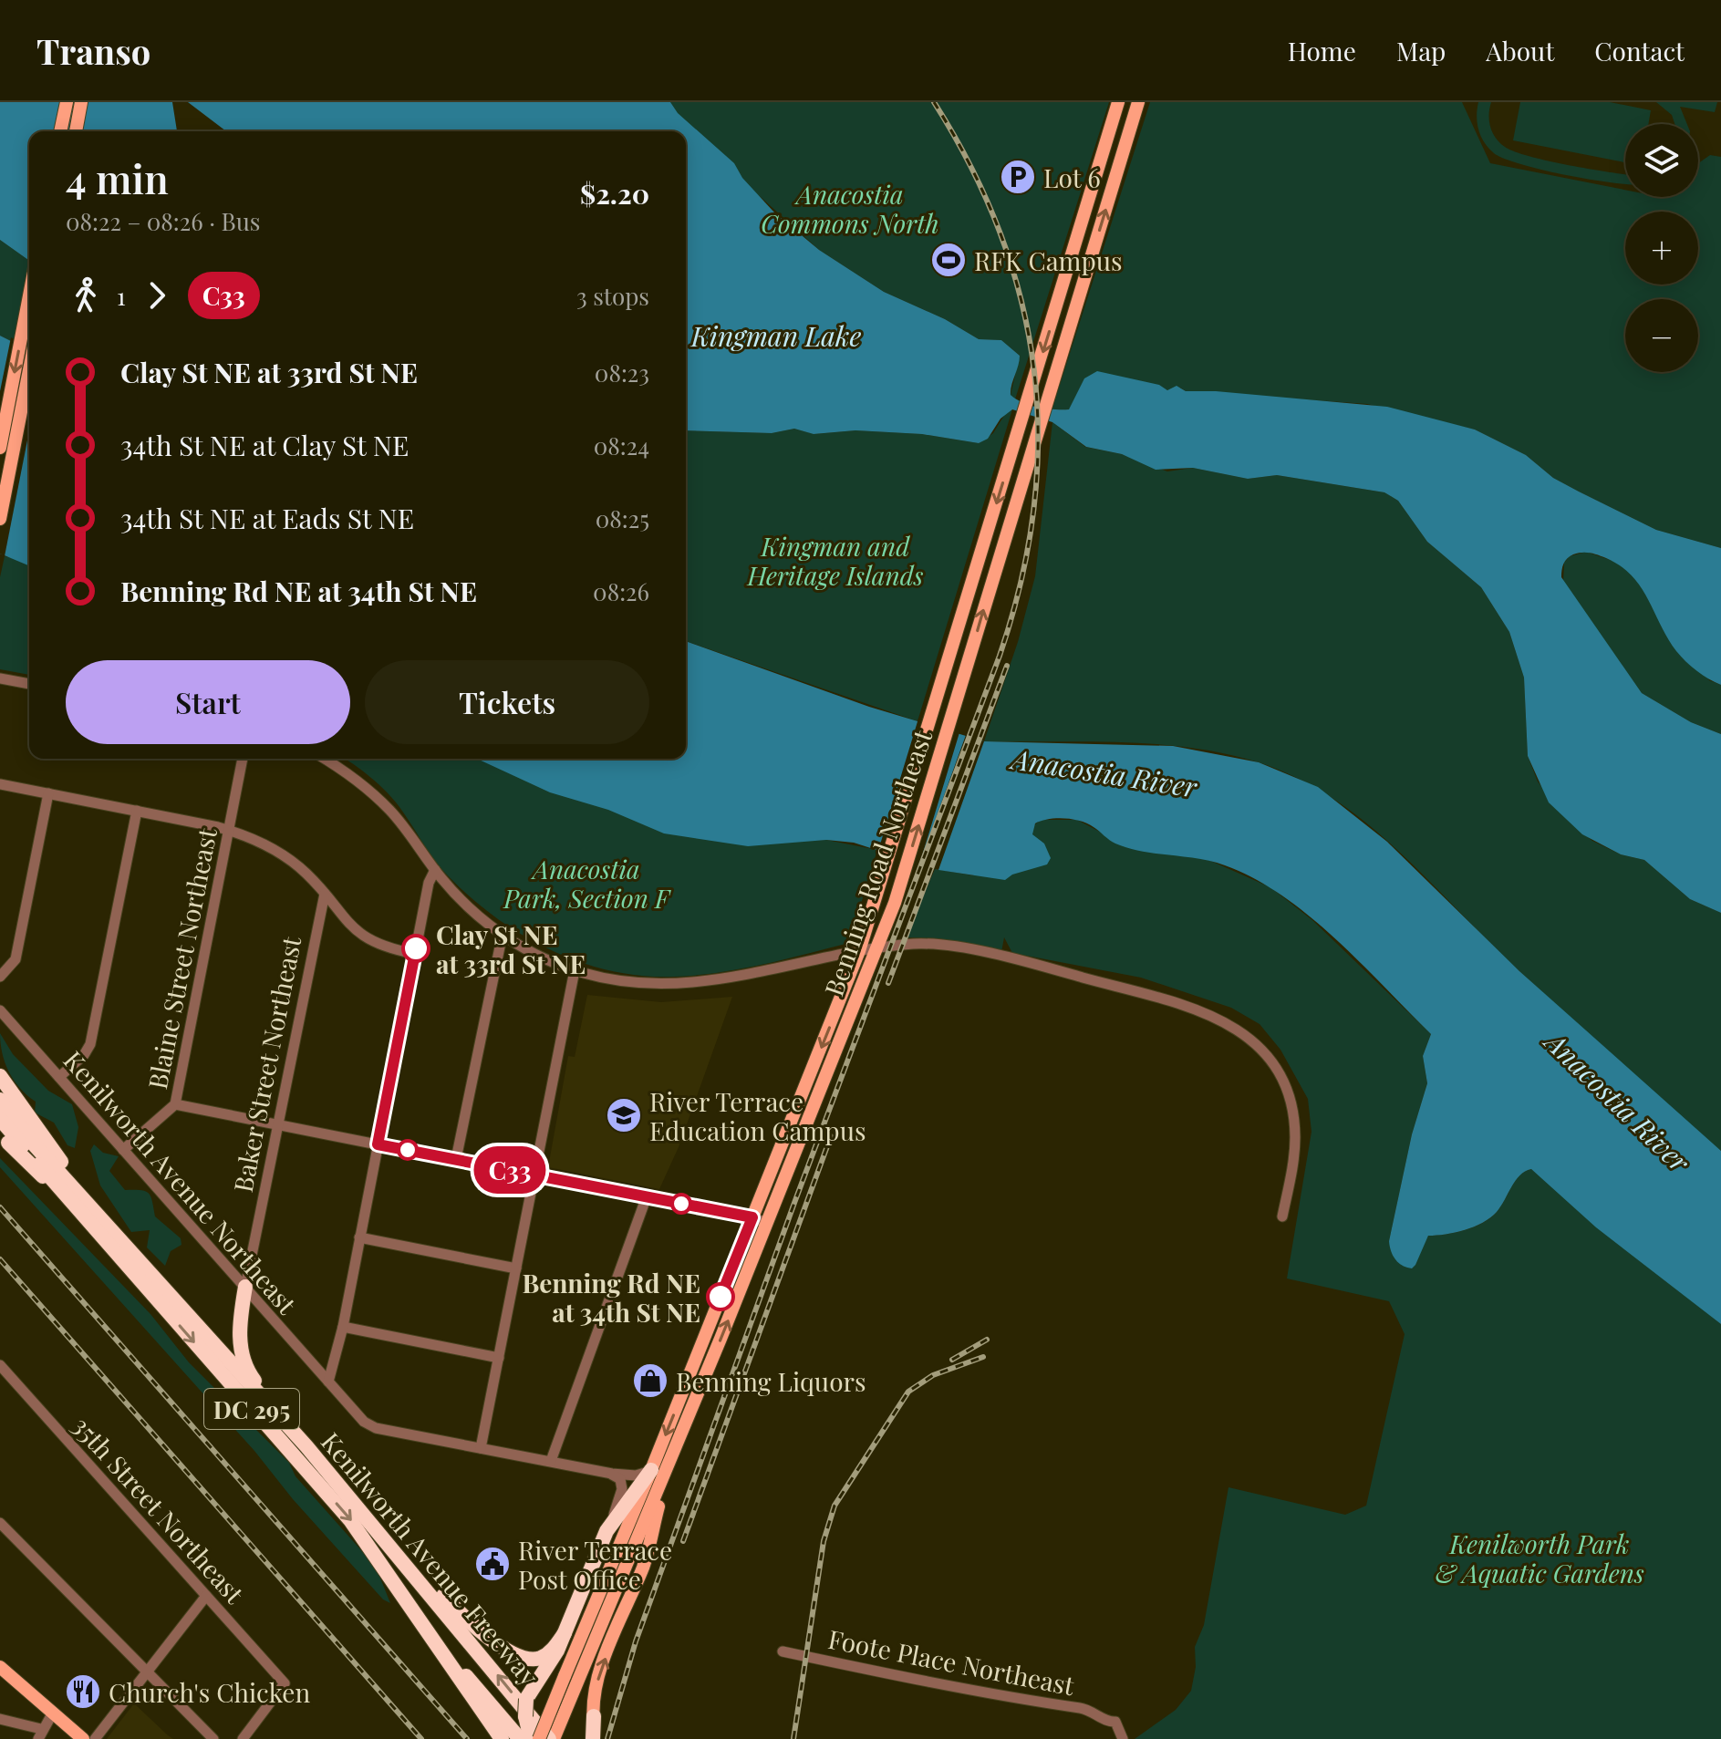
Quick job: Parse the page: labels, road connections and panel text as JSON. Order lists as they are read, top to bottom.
{
  "streets": {
    "highway": ["DC 295", "Kenilworth Avenue Freeway"],
    "main road": ["Benning Road Northeast"],
    "street": [
      "Blaine Street Northeast",
      "Baker Street Northeast",
      "Kenilworth Avenue Northeast",
      "35th Street Northeast",
      "Foote Place Northeast"
    ]
  },
  "crossings": [
    ["Benning Road Northeast", "Kenilworth Avenue Northeast"],
    ["Benning Road Northeast", "Kenilworth Avenue Freeway"],
    ["Blaine Street Northeast", "Kenilworth Avenue Northeast"],
    ["Baker Street Northeast", "Kenilworth Avenue Northeast"],
    ["DC 295", "Kenilworth Avenue Freeway"]
  ],
  "water": ["Kingman Lake", "Anacostia River"],
  "parks": [
    "Anacostia Commons North",
    "Kingman and Heritage Islands",
    "Anacostia Park, Section F",
    "Kenilworth Park & Aquatic Gardens"
  ],
  "places": {
    "parking": ["Lot 6"],
    "sports": ["RFK Campus"],
    "other": ["Clay St NE at 33rd St NE", "Benning Rd NE at 34th St NE"],
    "school or university": ["River Terrace Education Campus"],
    "shop": ["Benning Liquors"],
    "public building": ["River Terrace Post Office"],
    "restaurant": ["Church's Chicken"]
  },
  "lines": ["bus line C33"],
  "page": {
    "header": "Transo",
    "nav": [
      "Home",
      "Map",
      "About",
      "Contact"
    ],
    "on_map": "C33",
    "map_buttons": ["+", "−"],
    "heading": ["4 min", "08:22 – 08:26 · Bus", "$2.20"],
    "legs": ["1", "C33", "3 stops"],
    "list": [
      {
        "name": "Clay St NE at 33rd St NE",
        "value": "08:23"
      },
      {
        "name": "34th St NE at Clay St NE",
        "value": "08:24"
      },
      {
        "name": "34th St NE at Eads St NE",
        "value": "08:25"
      },
      {
        "name": "Benning Rd NE at 34th St NE",
        "value": "08:26"
      }
    ],
    "buttons": ["Start", "Tickets"]
  }
}
